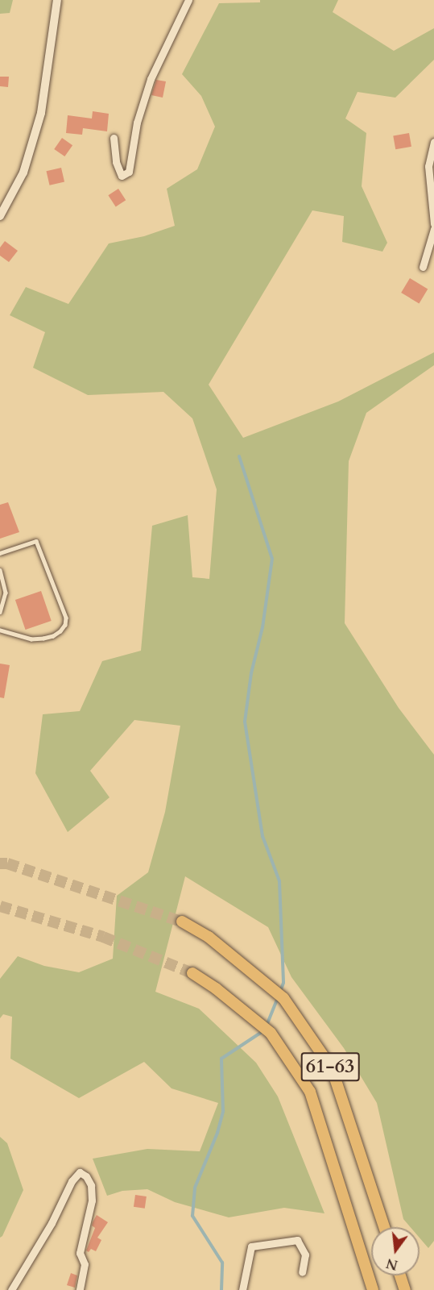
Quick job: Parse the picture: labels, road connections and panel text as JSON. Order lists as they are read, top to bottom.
{
  "streets": {
    "main road": ["61-63"]
  },
  "north": "bottom"
}
